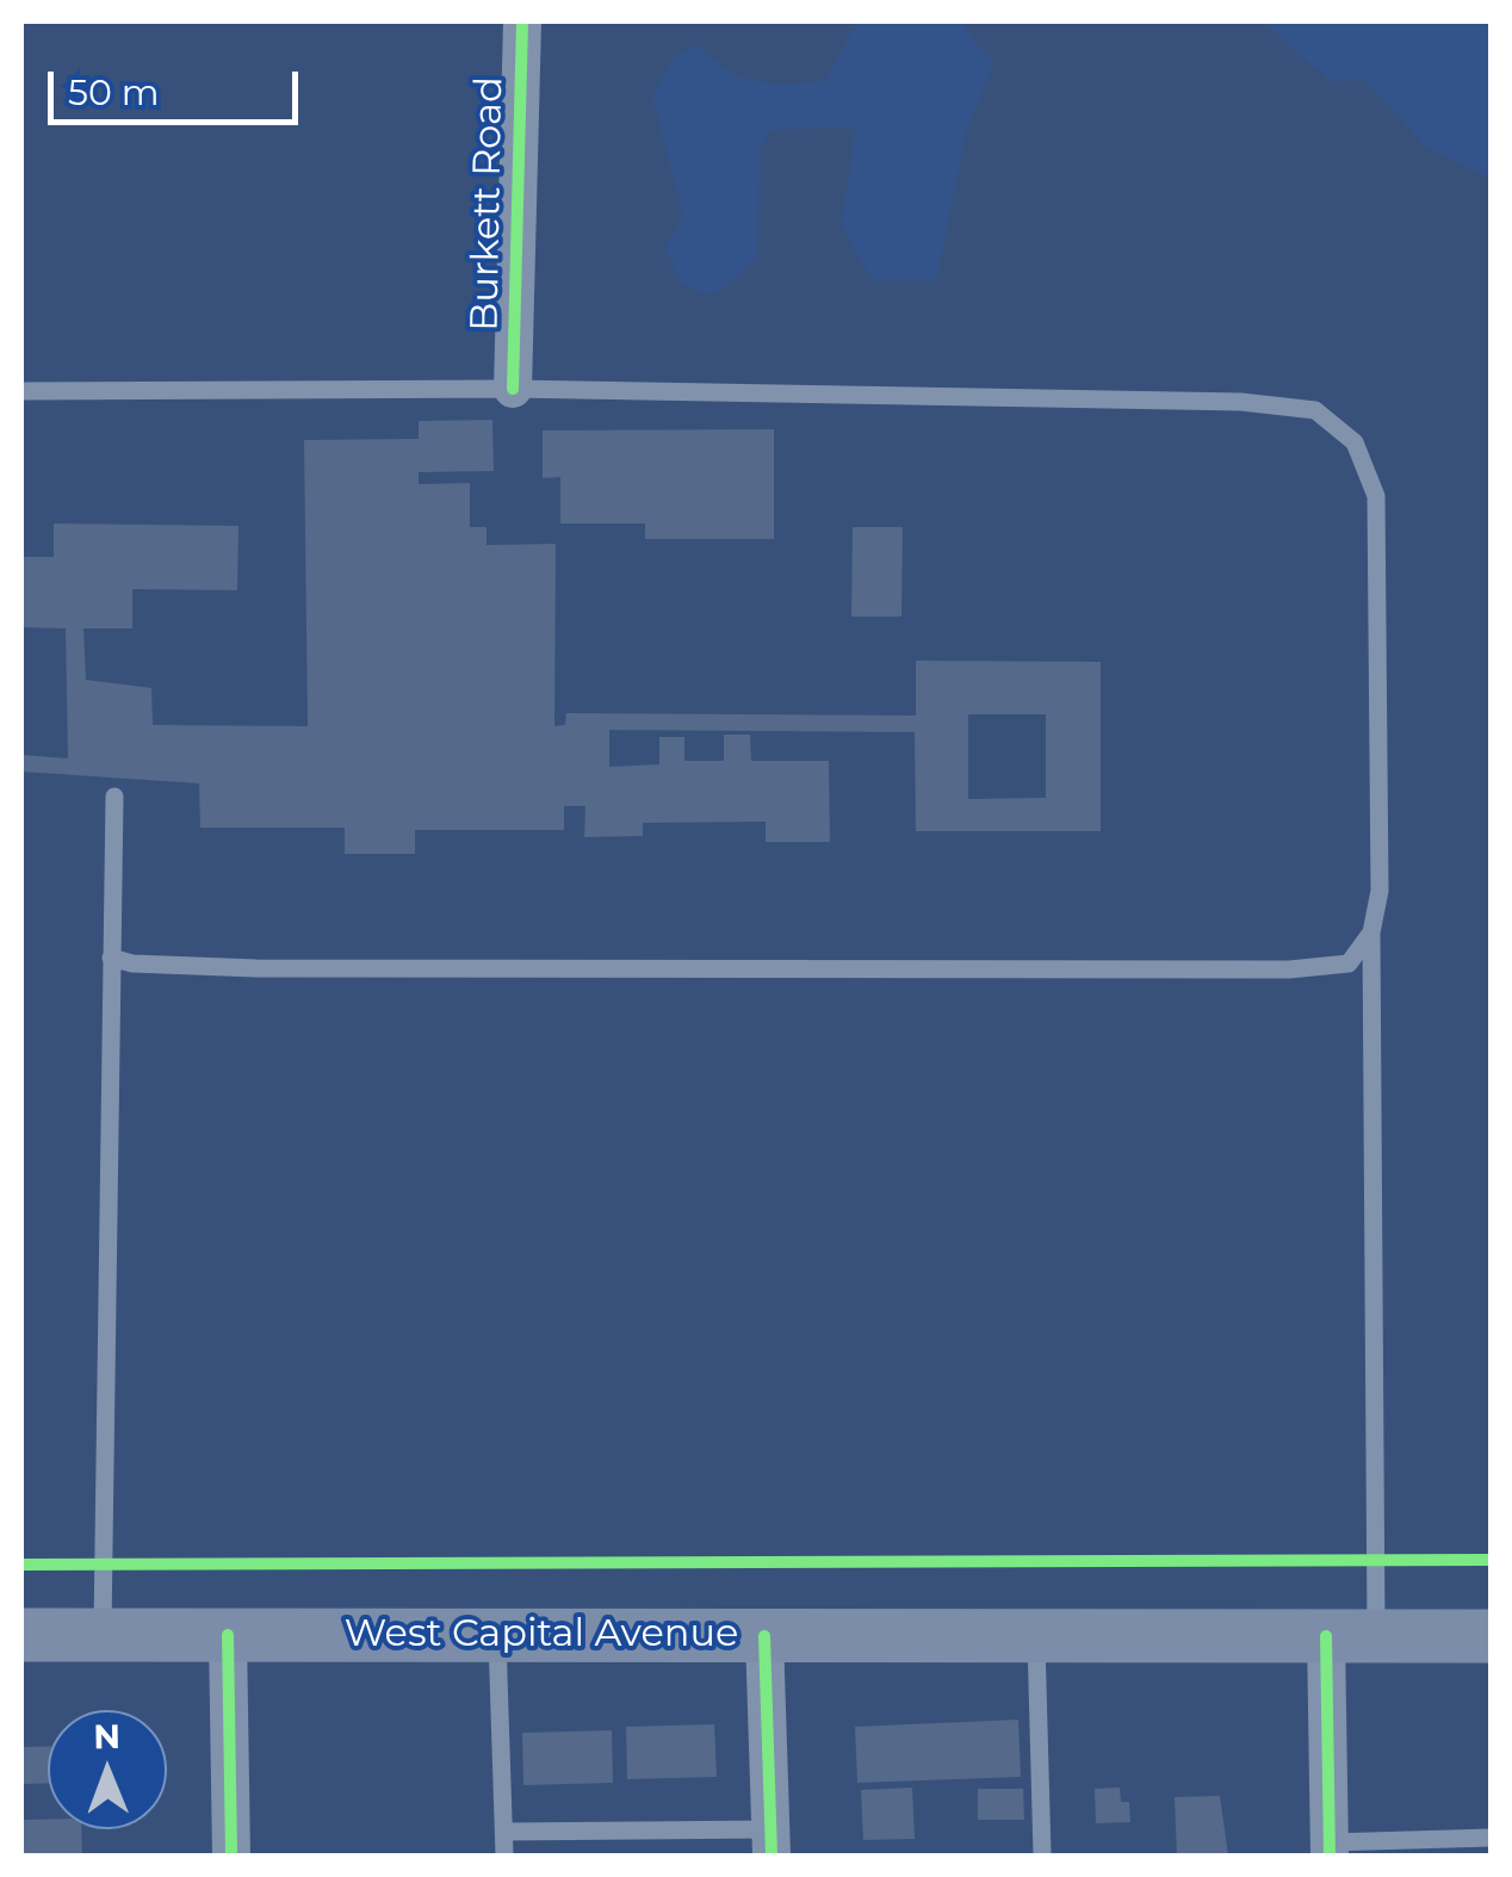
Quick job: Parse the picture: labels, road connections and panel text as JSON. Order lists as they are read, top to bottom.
{
  "streets": {
    "main road": ["West Capital Avenue"],
    "street": ["Burkett Road"]
  },
  "scale_bar": "50 m",
  "north": "top"
}
